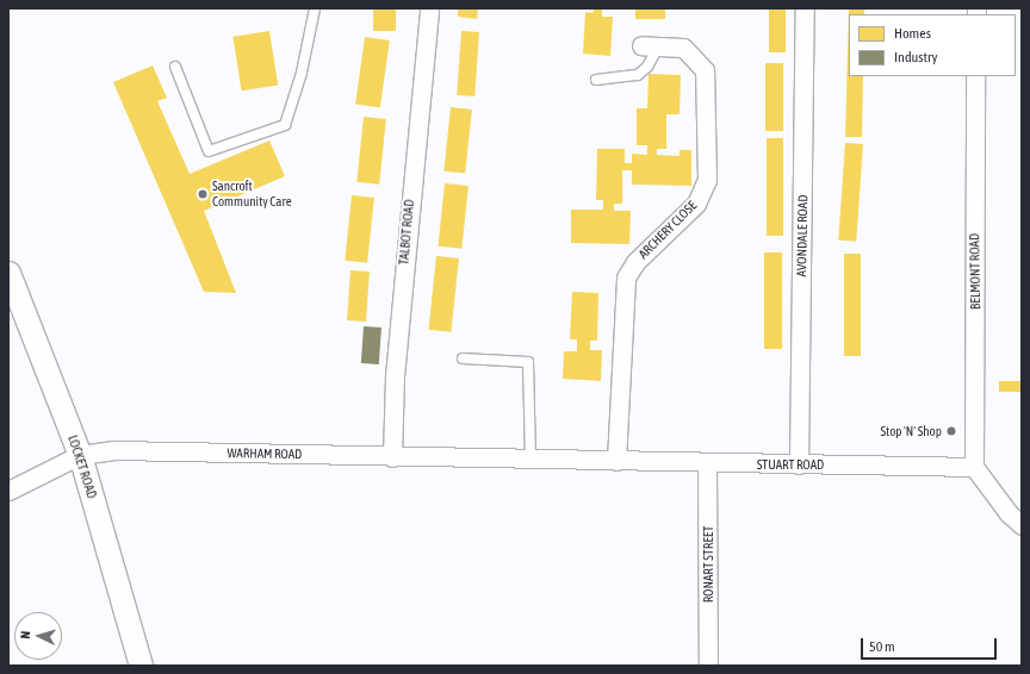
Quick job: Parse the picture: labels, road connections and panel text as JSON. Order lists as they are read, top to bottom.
{
  "streets": {
    "street": [
      "ARCHERY CLOSE",
      "TALBOT ROAD",
      "AVONDALE ROAD",
      "BELMONT ROAD",
      "WARHAM ROAD",
      "STUART ROAD",
      "LOCKET ROAD",
      "RONART STREET"
    ]
  },
  "crossings": [
    ["ARCHERY CLOSE", "STUART ROAD"],
    ["TALBOT ROAD", "WARHAM ROAD"],
    ["AVONDALE ROAD", "STUART ROAD"],
    ["BELMONT ROAD", "STUART ROAD"],
    ["WARHAM ROAD", "STUART ROAD"],
    ["WARHAM ROAD", "LOCKET ROAD"],
    ["STUART ROAD", "RONART STREET"]
  ],
  "places": ["Sancroft Community Care", "Stop 'N' Shop"],
  "legend": ["Homes", "Industry"],
  "scale_bar": "50 m",
  "north": "left"
}
